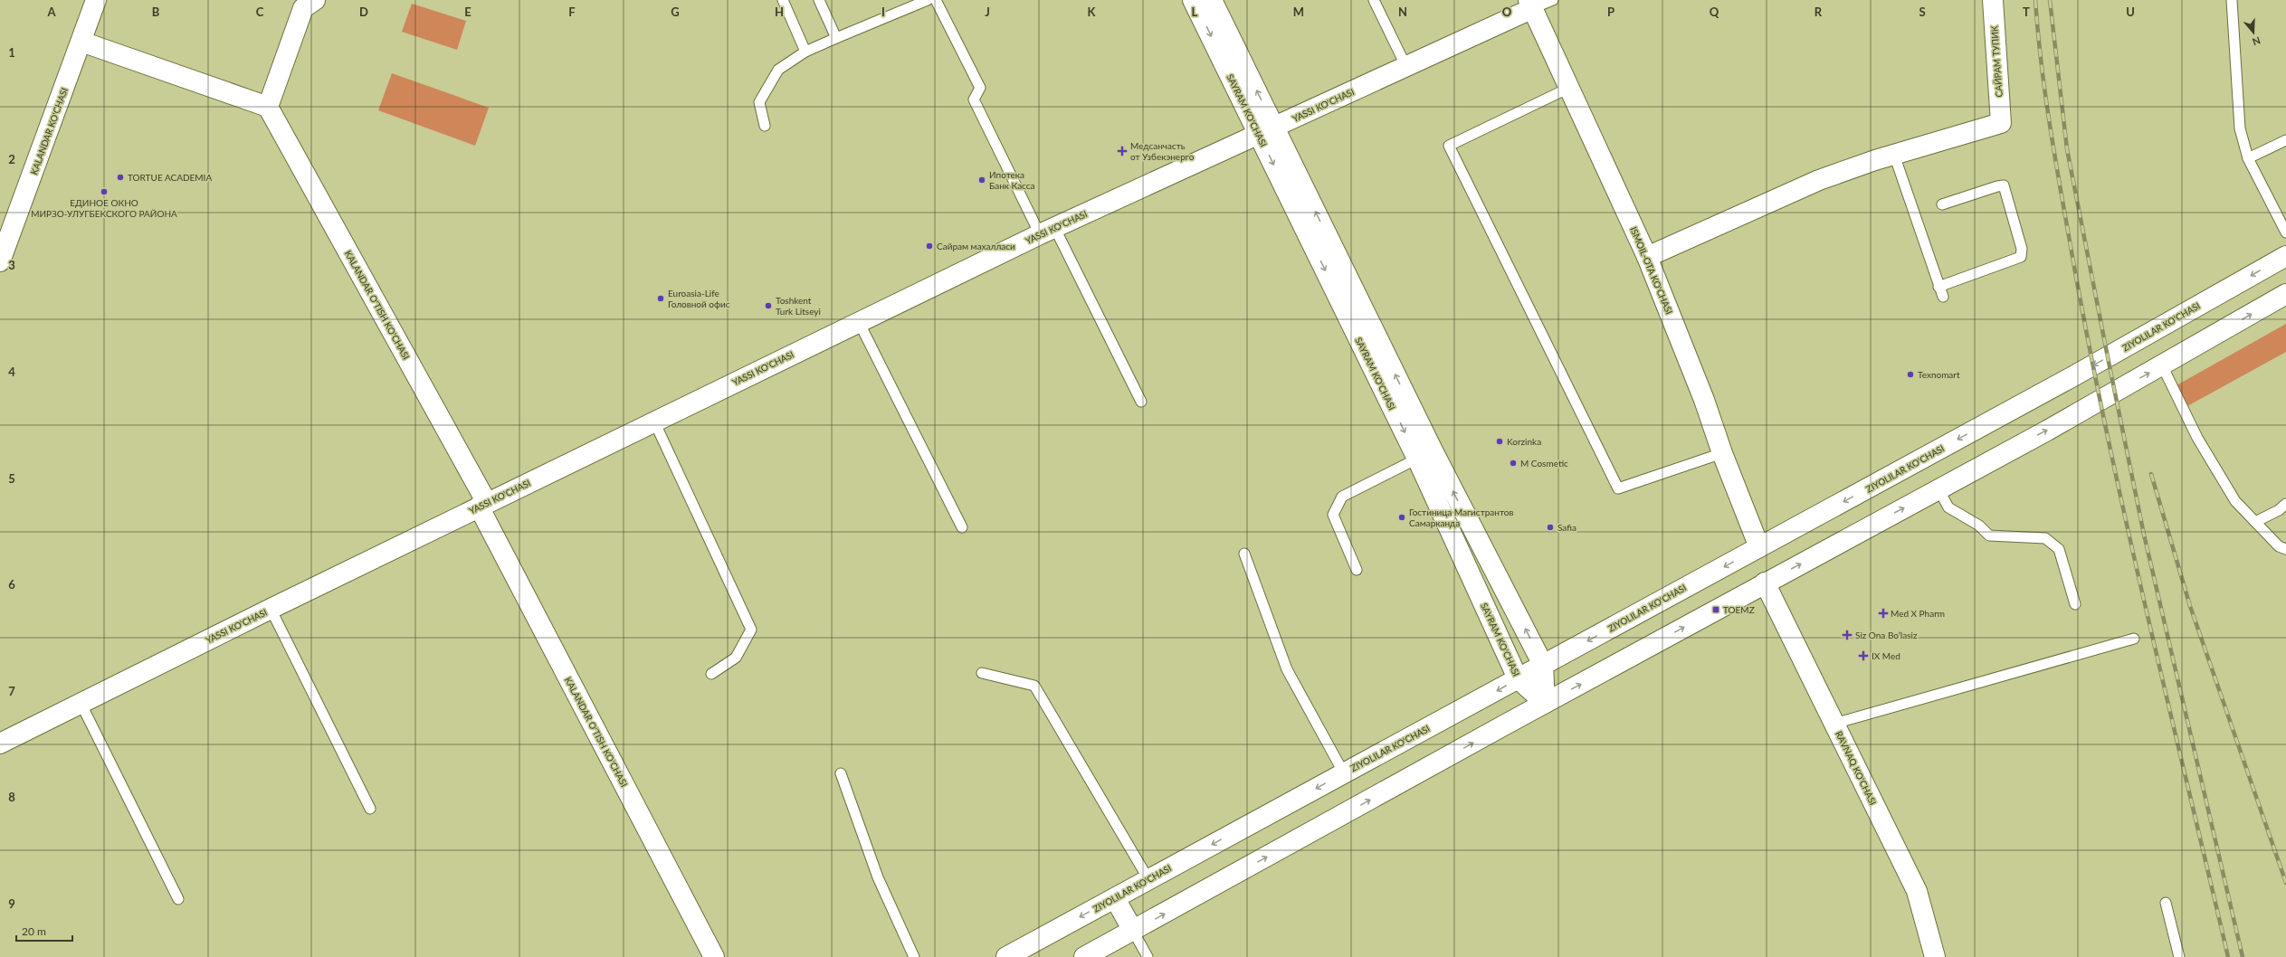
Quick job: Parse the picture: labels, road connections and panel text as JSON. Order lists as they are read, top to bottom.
{
  "streets": {
    "street": [
      "САЙРАМ ТУПИК",
      "YASSI KO'CHASI",
      "SAYRAM KO'CHASI",
      "KALANDAR KO'CHASI",
      "ISMOIL-OTA KO'CHASI",
      "KALANDAR O'TISH KO'CHASI",
      "ZIYOLILAR KO'CHASI",
      "RAVNAQ KO'CHASI"
    ]
  },
  "crossings": [
    ["YASSI KO'CHASI", "SAYRAM KO'CHASI"],
    ["YASSI KO'CHASI", "ISMOIL-OTA KO'CHASI"],
    ["YASSI KO'CHASI", "KALANDAR O'TISH KO'CHASI"],
    ["SAYRAM KO'CHASI", "ZIYOLILAR KO'CHASI"],
    ["ISMOIL-OTA KO'CHASI", "ZIYOLILAR KO'CHASI"]
  ],
  "places": {
    "health": [
      "Медсанчасть от Узбекэнерго",
      "Med X Pharm",
      "Siz Ona Bo’lasiz",
      "IX Med"
    ],
    "other": [
      "TORTUE ACADEMIA",
      "Ипотека Банк Касса",
      "ЕДИНОЕ ОКНО МИРЗО-УЛУГБЕКСКОГО РАЙОНА",
      "Сайрам махалласи",
      "Euroasia-Life Головной офис",
      "Toshkent Turk Litseyi",
      "Texnomart",
      "Korzinka",
      "M Cosmetic",
      "Гостиница Магистрантов Самарканда",
      "Safia"
    ],
    "transit": ["TOEMZ"]
  },
  "scale_bar": "20 m",
  "north": "bottom",
  "grid": {
    "columns": [
      "A",
      "B",
      "C",
      "D",
      "E",
      "F",
      "G",
      "H",
      "I",
      "J",
      "K",
      "L",
      "M",
      "N",
      "O",
      "P",
      "Q",
      "R",
      "S",
      "T",
      "U"
    ],
    "rows": [
      "1",
      "2",
      "3",
      "4",
      "5",
      "6",
      "7",
      "8",
      "9"
    ]
  }
}
